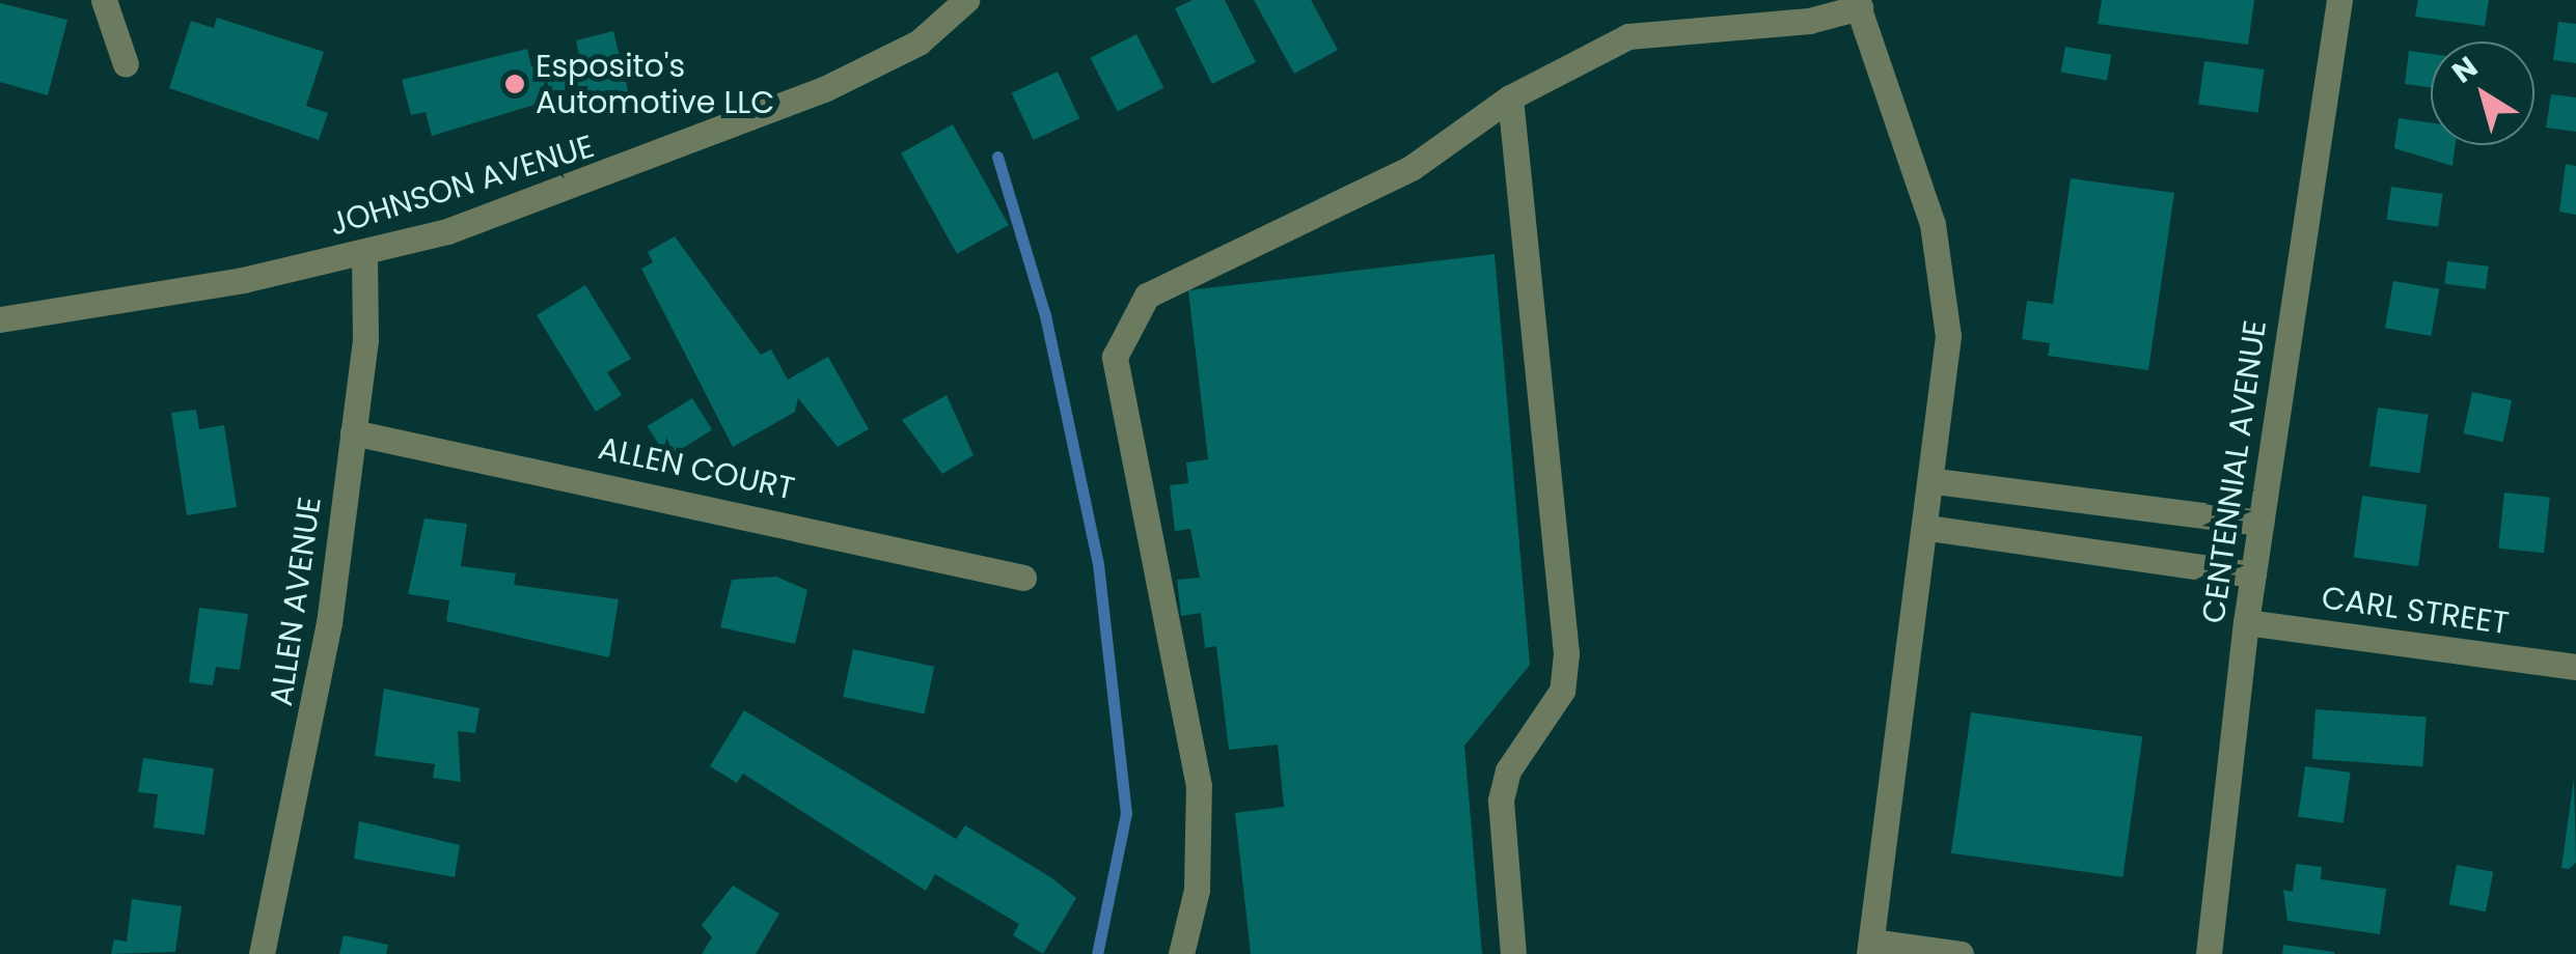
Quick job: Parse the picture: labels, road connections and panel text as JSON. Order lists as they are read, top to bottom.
{
  "streets": {
    "street": [
      "JOHNSON AVENUE",
      "ALLEN COURT",
      "CENTENNIAL AVENUE",
      "ALLEN AVENUE",
      "CARL STREET"
    ]
  },
  "crossings": [
    ["JOHNSON AVENUE", "ALLEN AVENUE"],
    ["ALLEN COURT", "ALLEN AVENUE"],
    ["CENTENNIAL AVENUE", "CARL STREET"]
  ],
  "places": ["Esposito's Automotive LLC"],
  "north": "top left"
}
